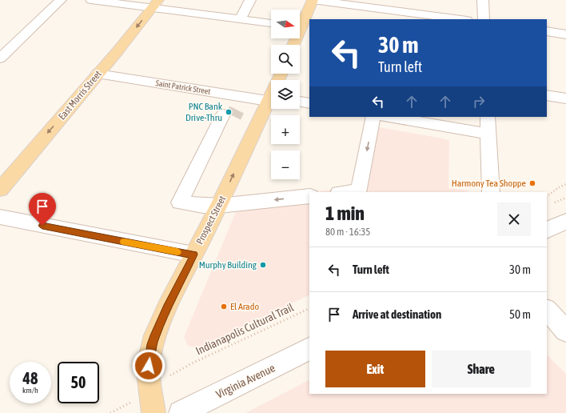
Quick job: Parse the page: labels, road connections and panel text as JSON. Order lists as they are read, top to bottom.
{
  "streets": {
    "main road": ["East Morris Street", "Prospect Street"],
    "street": ["Saint Patrick Street", "Virginia Avenue"],
    "path": ["Indianapolis Cultural Trail"]
  },
  "crossings": [
    ["Saint Patrick Street", "East Morris Street"],
    ["Saint Patrick Street", "Prospect Street"]
  ],
  "one_way": ["East Morris Street"],
  "places": [
    "PNC Bank Drive-Thru",
    "Harmony Tea Shoppe",
    "Murphy Building",
    "El Arado"
  ],
  "north": "right",
  "page": {
    "map_buttons": ["+", "−"],
    "turn": ["30 m", "Turn left"],
    "heading": ["1 min", "80 m · 16:35"],
    "list": [
      {
        "name": "Turn left",
        "value": "30 m"
      },
      {
        "name": "Arrive at destination",
        "value": "50 m"
      }
    ],
    "buttons": ["Exit", "Share"],
    "speed": "48 km/h",
    "limit": "50"
  }
}
